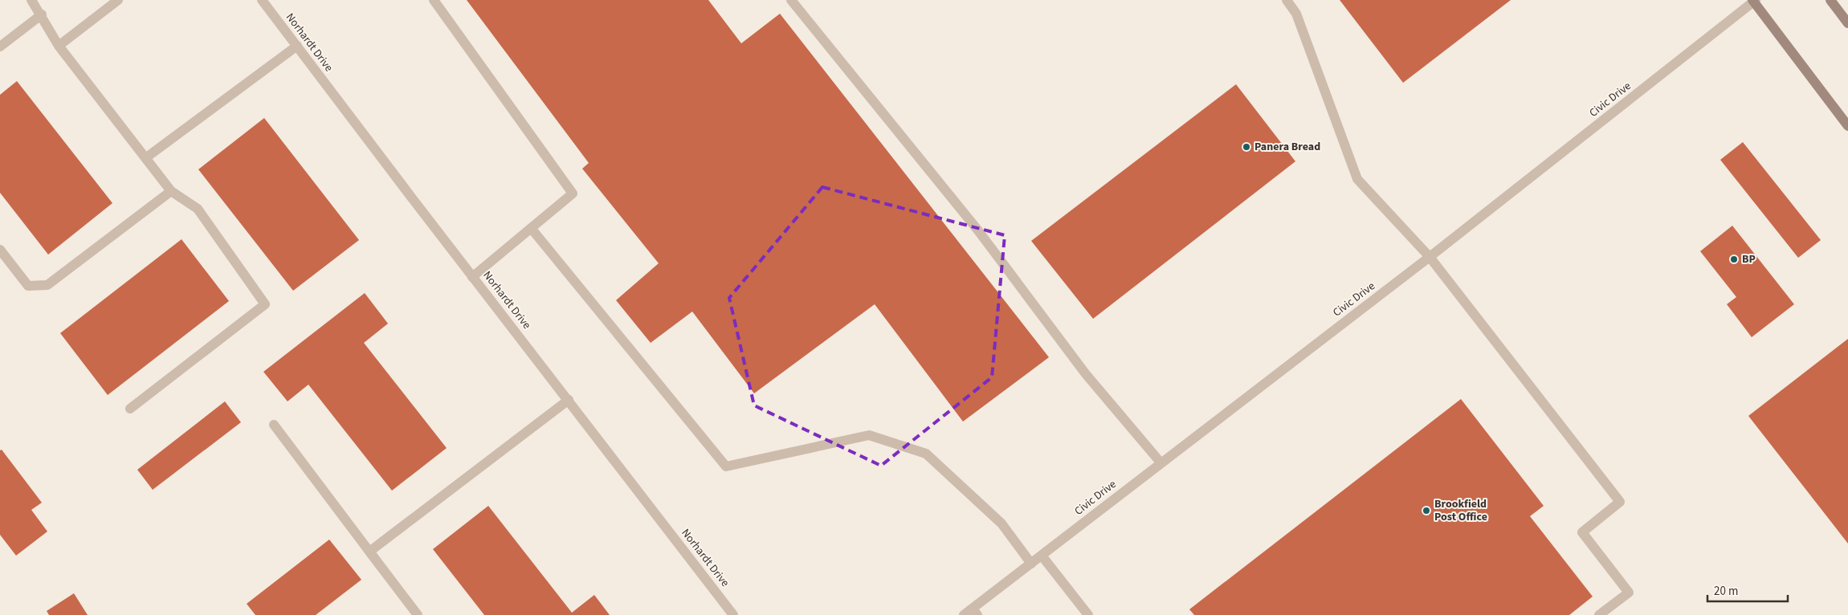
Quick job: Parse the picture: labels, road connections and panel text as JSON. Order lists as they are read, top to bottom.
{
  "streets": {
    "street": ["Norhardt Drive", "Civic Drive"]
  },
  "places": ["Panera Bread", "BP", "Brookfield Post Office"],
  "scale_bar": "20 m"
}
